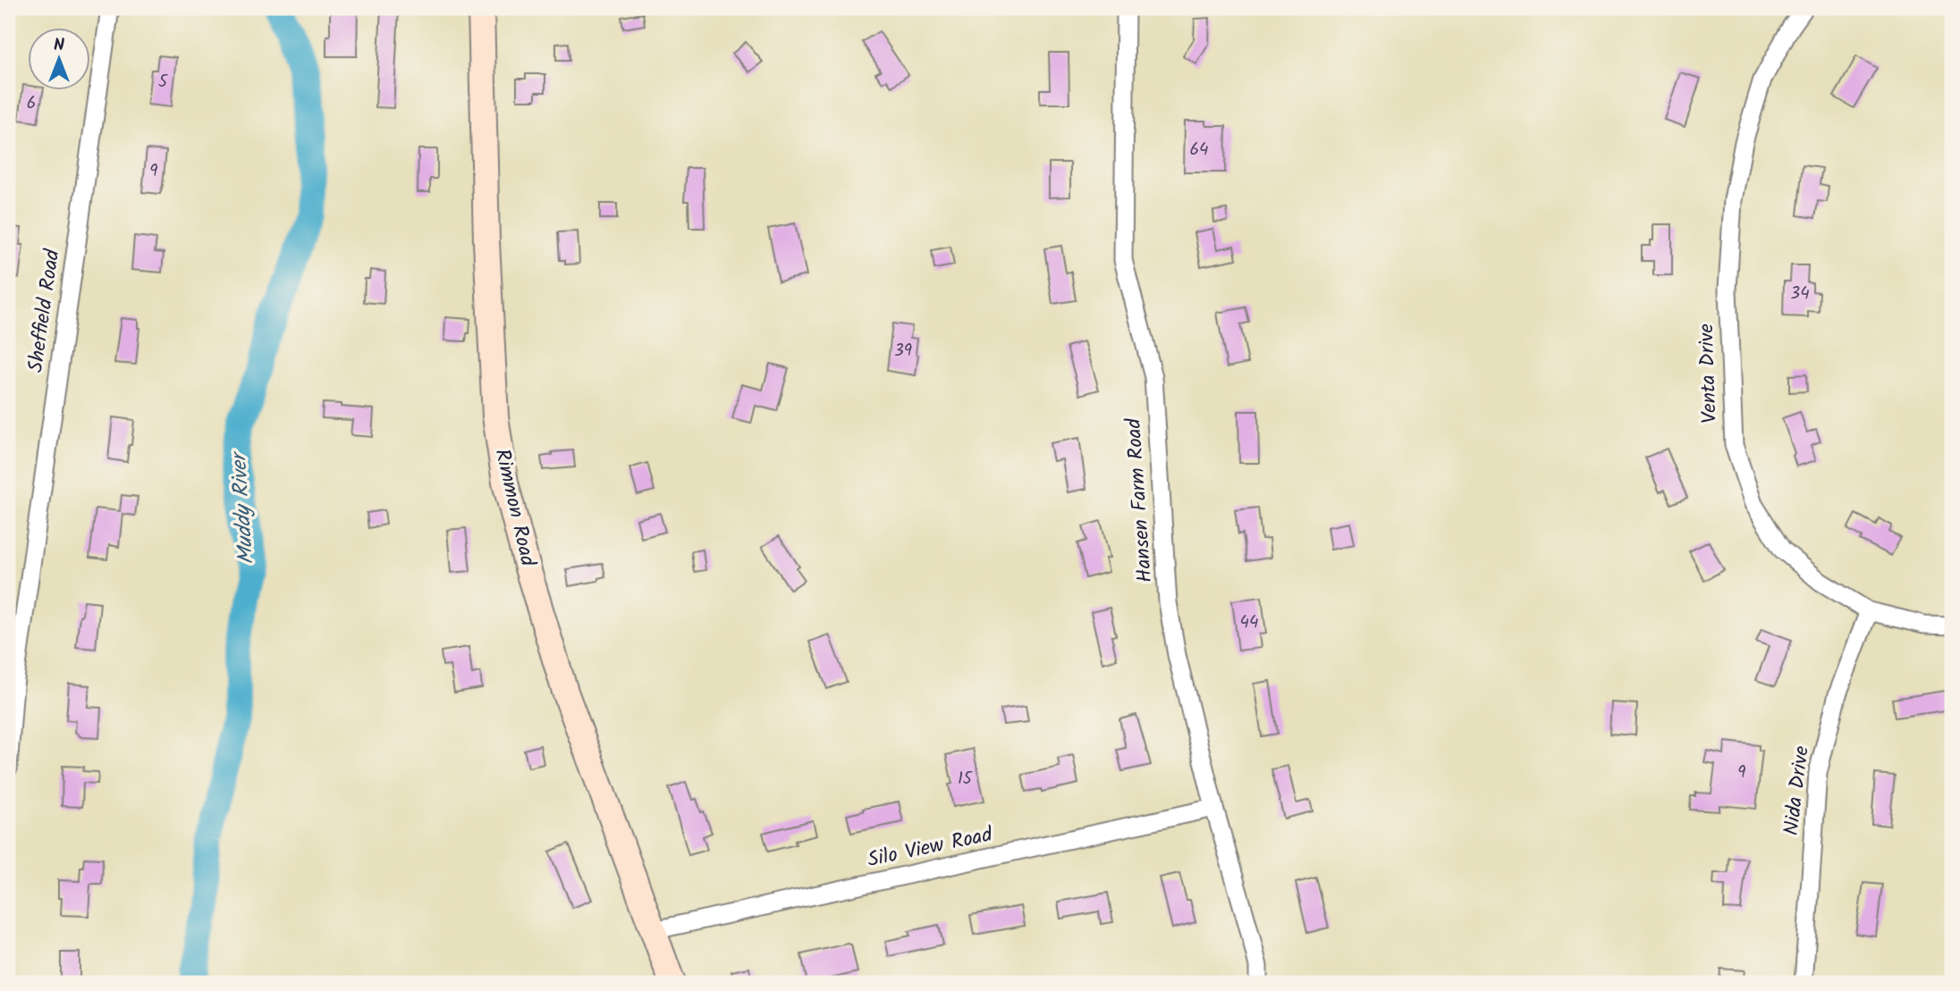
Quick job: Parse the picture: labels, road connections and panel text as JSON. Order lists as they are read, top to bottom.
{
  "streets": {
    "street": [
      "Sheffield Road",
      "Venta Drive",
      "Hansen Farm Road",
      "Rimmon Road",
      "Nida Drive",
      "Silo View Road"
    ]
  },
  "crossings": [
    ["Venta Drive", "Nida Drive"],
    ["Hansen Farm Road", "Silo View Road"],
    ["Rimmon Road", "Silo View Road"]
  ],
  "water": ["Muddy River"],
  "house_numbers": [
    "5",
    "6",
    "64",
    "9",
    "34",
    "39",
    "44",
    "9",
    "15"
  ],
  "north": "top"
}
